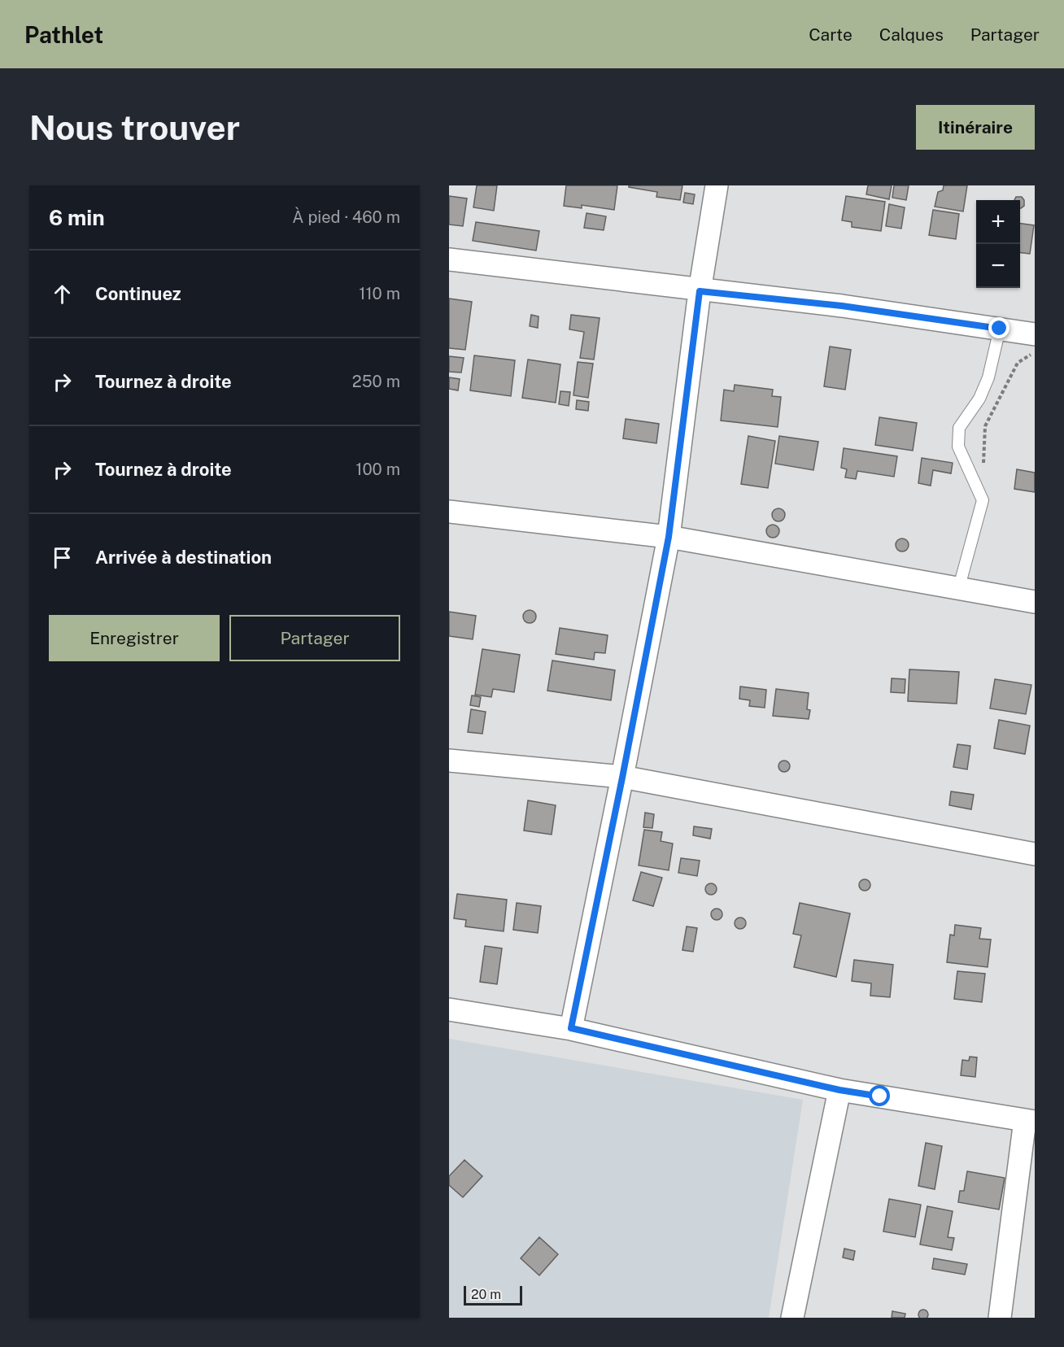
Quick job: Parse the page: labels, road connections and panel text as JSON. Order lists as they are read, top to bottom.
{
  "scale_bar": "20 m",
  "page": {
    "header": "Pathlet",
    "nav": ["Carte", "Calques", "Partager"],
    "buttons": [
      "Itinéraire",
      ["Enregistrer", "Partager"]
    ],
    "title": "Nous trouver",
    "heading": ["6 min", "À pied · 460 m"],
    "map_buttons": ["+", "−"],
    "list": [
      ["Continuez", "110 m"],
      ["Tournez à droite", "250 m"],
      ["Tournez à droite", "100 m"],
      "Arrivée à destination"
    ],
    "scale": "20 m"
  }
}
